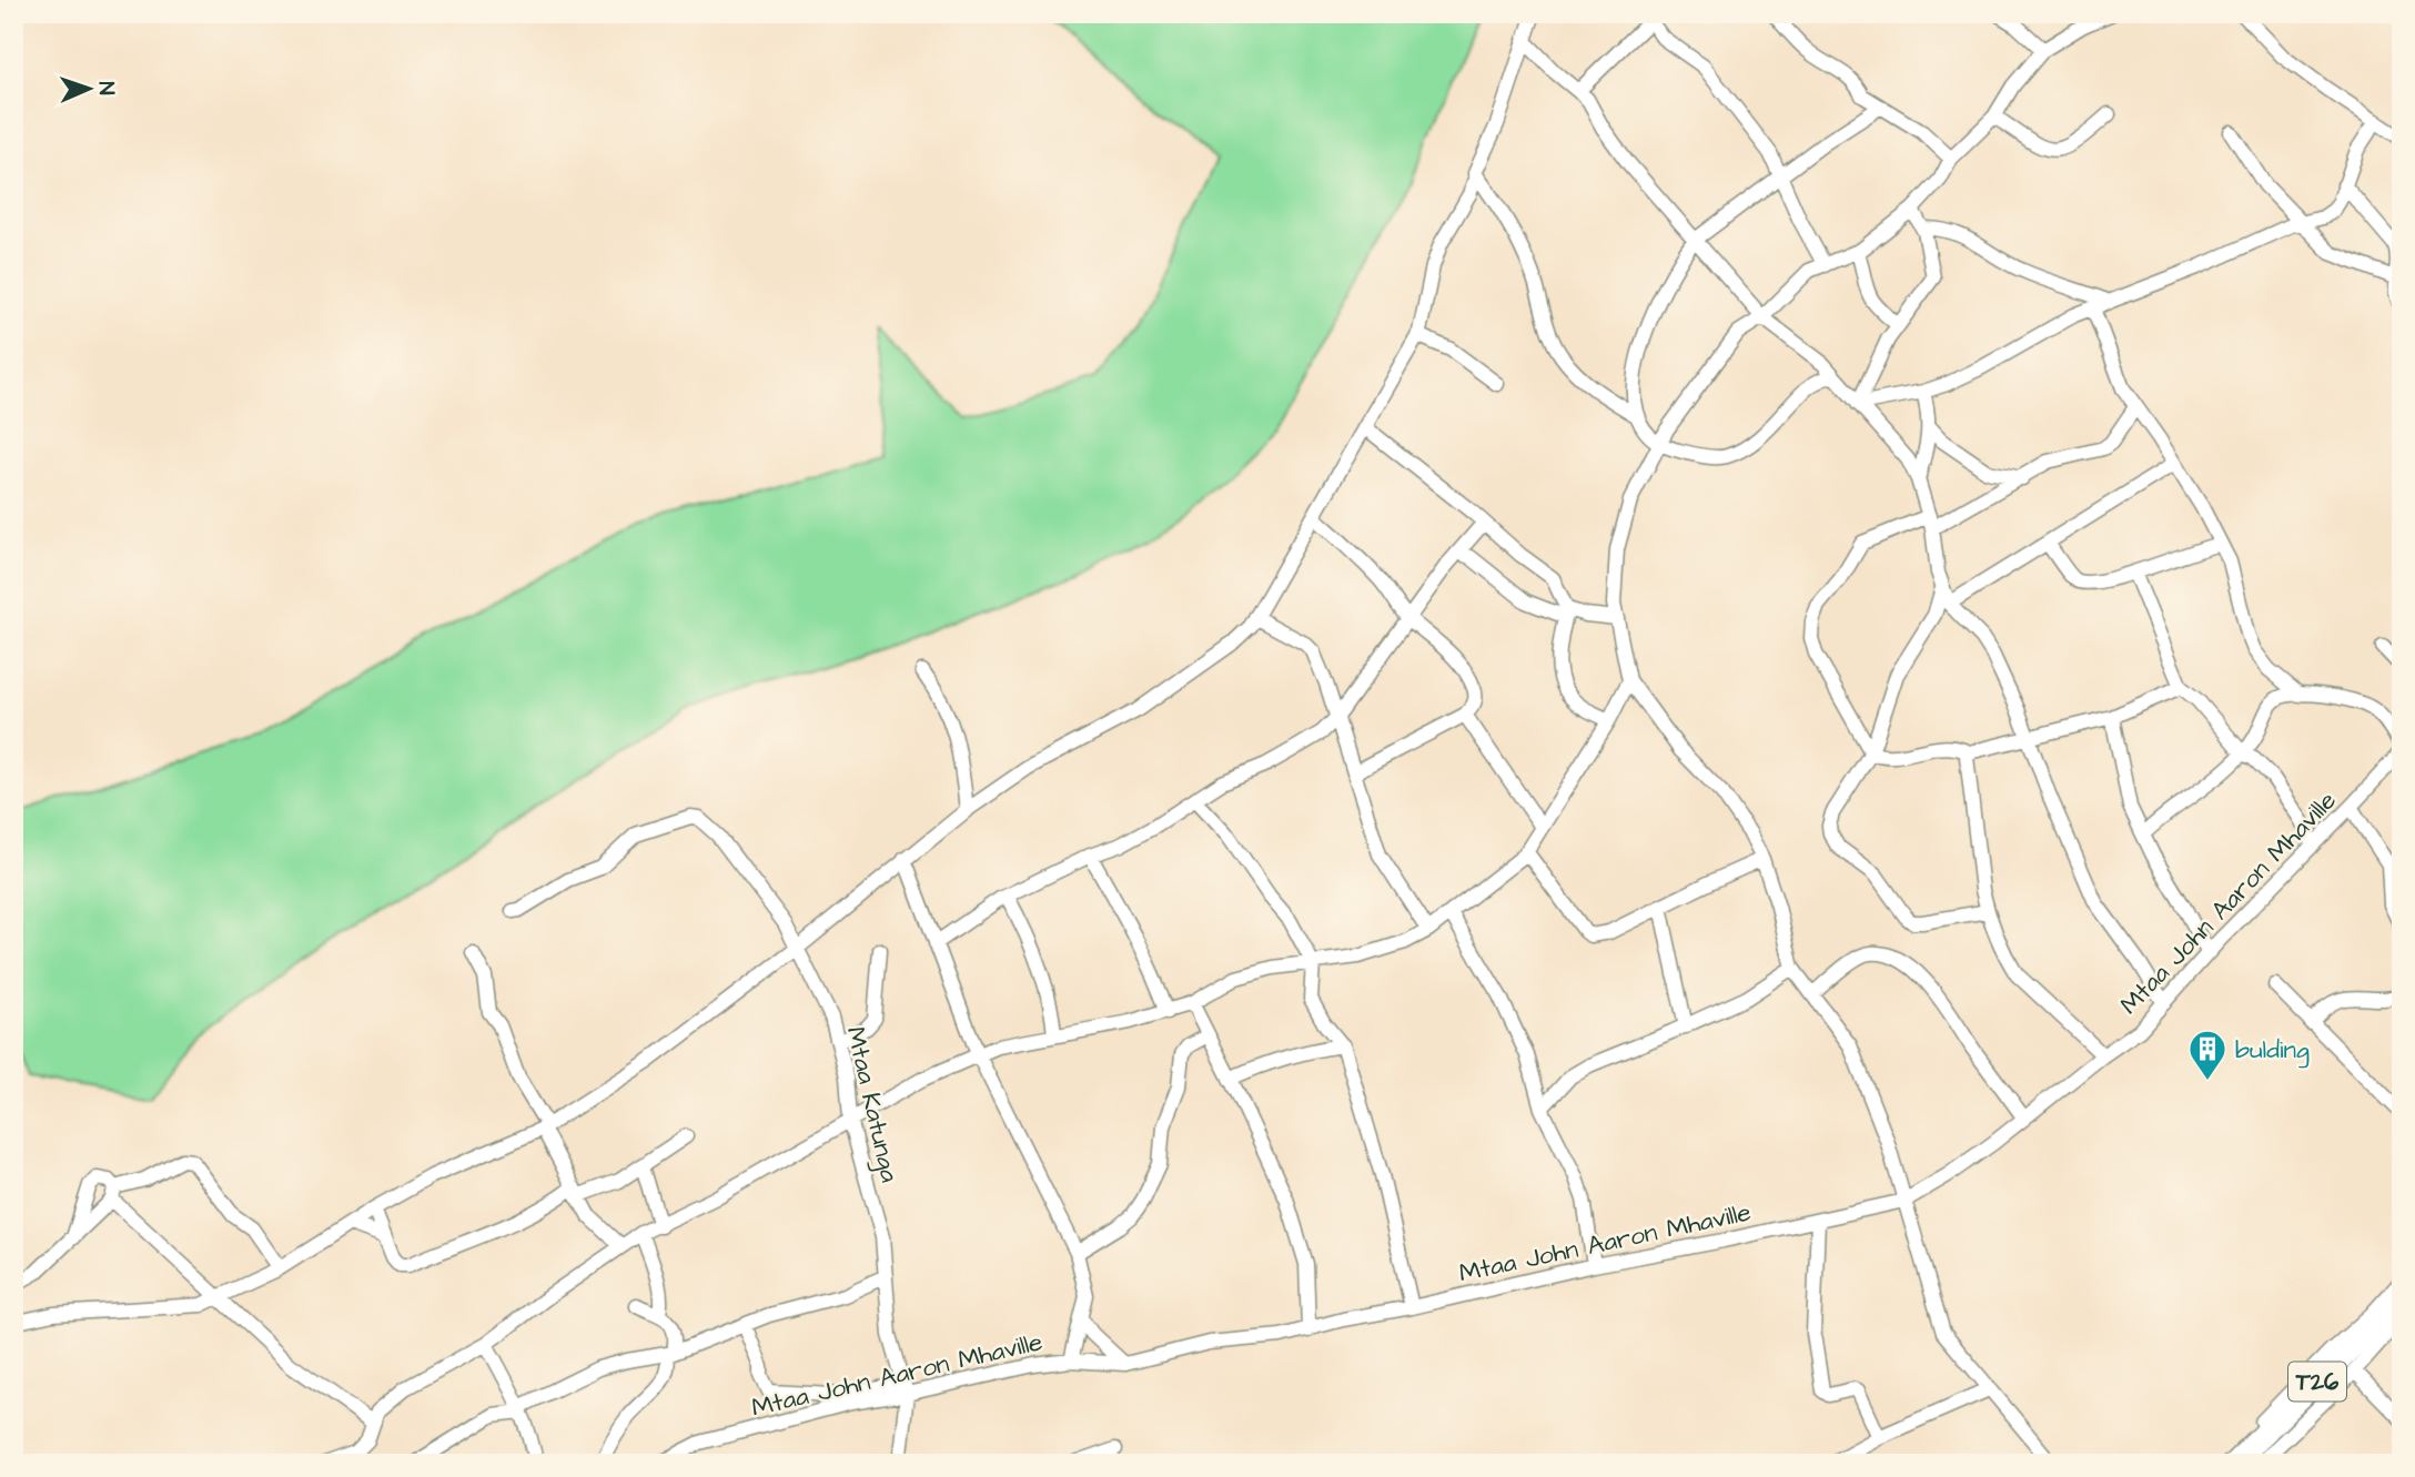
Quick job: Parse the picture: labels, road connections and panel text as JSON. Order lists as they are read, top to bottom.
{
  "streets": {
    "highway": ["T26"],
    "street": ["Mtaa John Aaron Mhaville", "Mtaa Katunga"]
  },
  "crossings": [
    ["Mtaa John Aaron Mhaville", "Mtaa Katunga"]
  ],
  "places": {
    "building": ["bulding"]
  },
  "north": "right"
}
